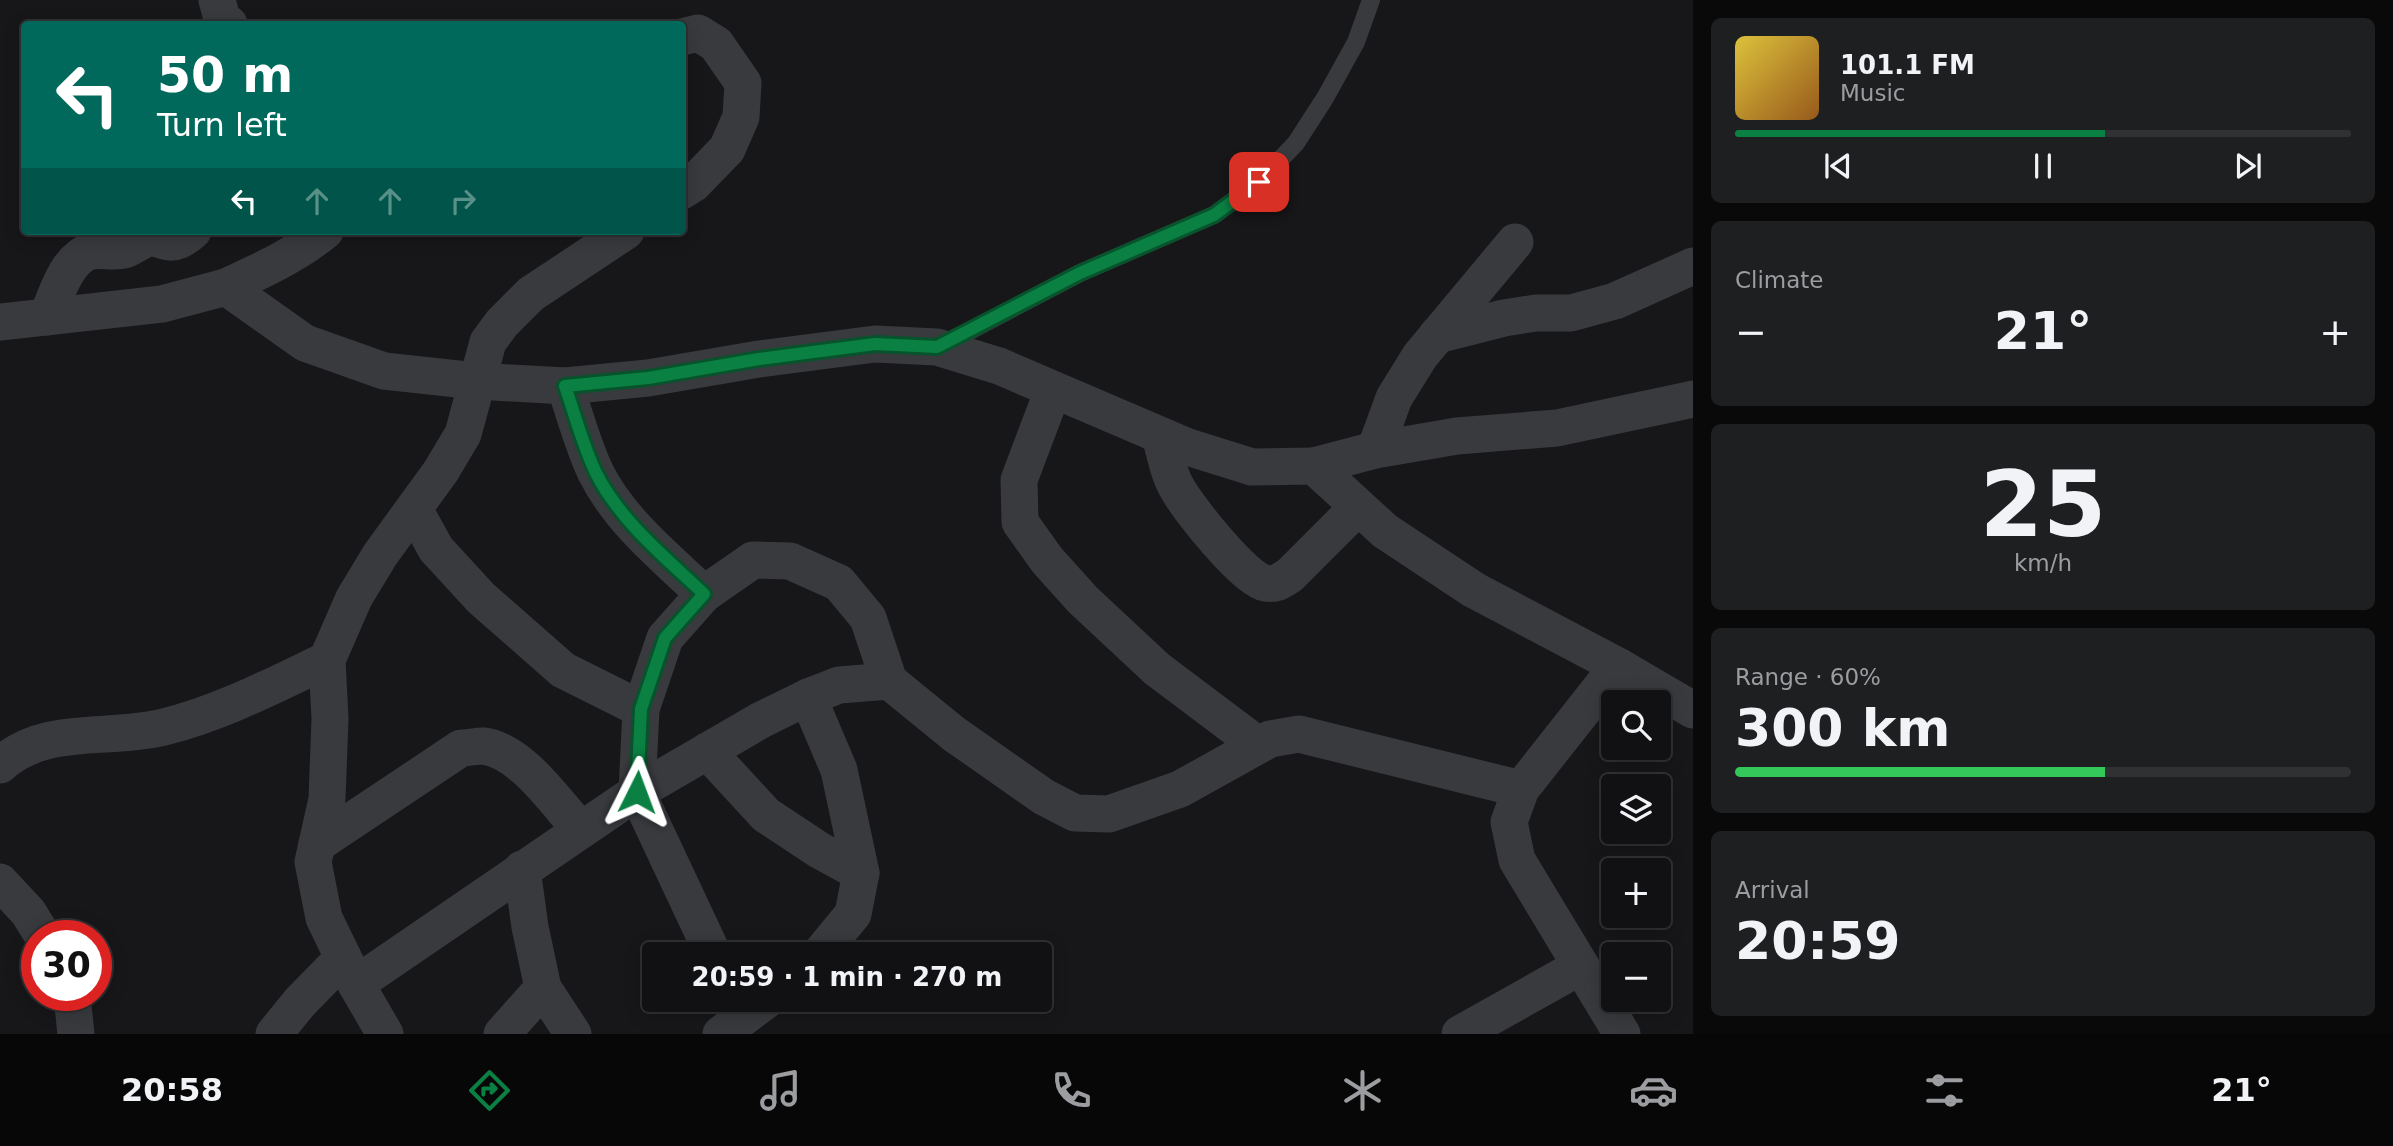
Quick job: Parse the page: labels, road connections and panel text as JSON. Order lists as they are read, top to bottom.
{
  "page": {
    "turn": ["50 m", "Turn left"],
    "song": ["101.1 FM", "Music"],
    "tile": [
      "Climate",
      ["25", "km/h"],
      ["Range · 60%", "300 km"],
      ["Arrival", "20:59"]
    ],
    "heat": ["−", "21°", "+"],
    "map_buttons": ["+", "−"],
    "limit": "30",
    "trip": "20:59 · 1 min · 270 m",
    "tabs": ["20:58", "21°"]
  }
}
